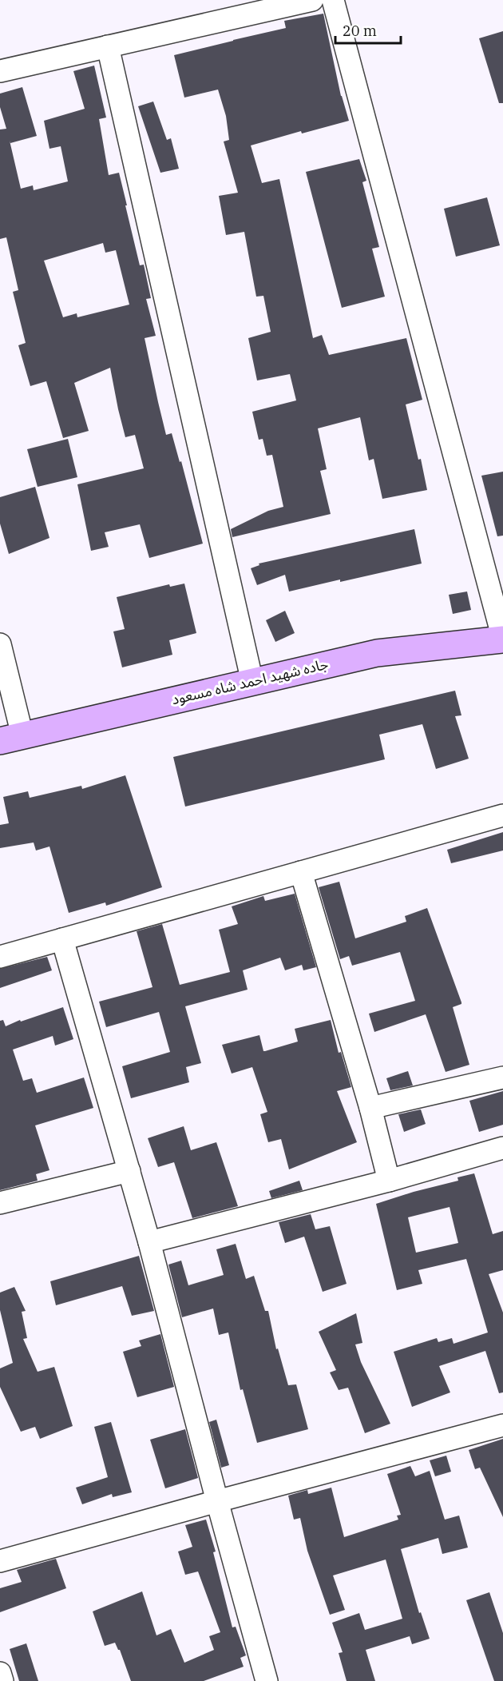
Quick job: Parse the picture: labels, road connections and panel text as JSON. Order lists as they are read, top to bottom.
{
  "streets": {
    "main road": ["جاده شهيد احمد شاه مسعود"]
  },
  "scale_bar": "20 m"
}
